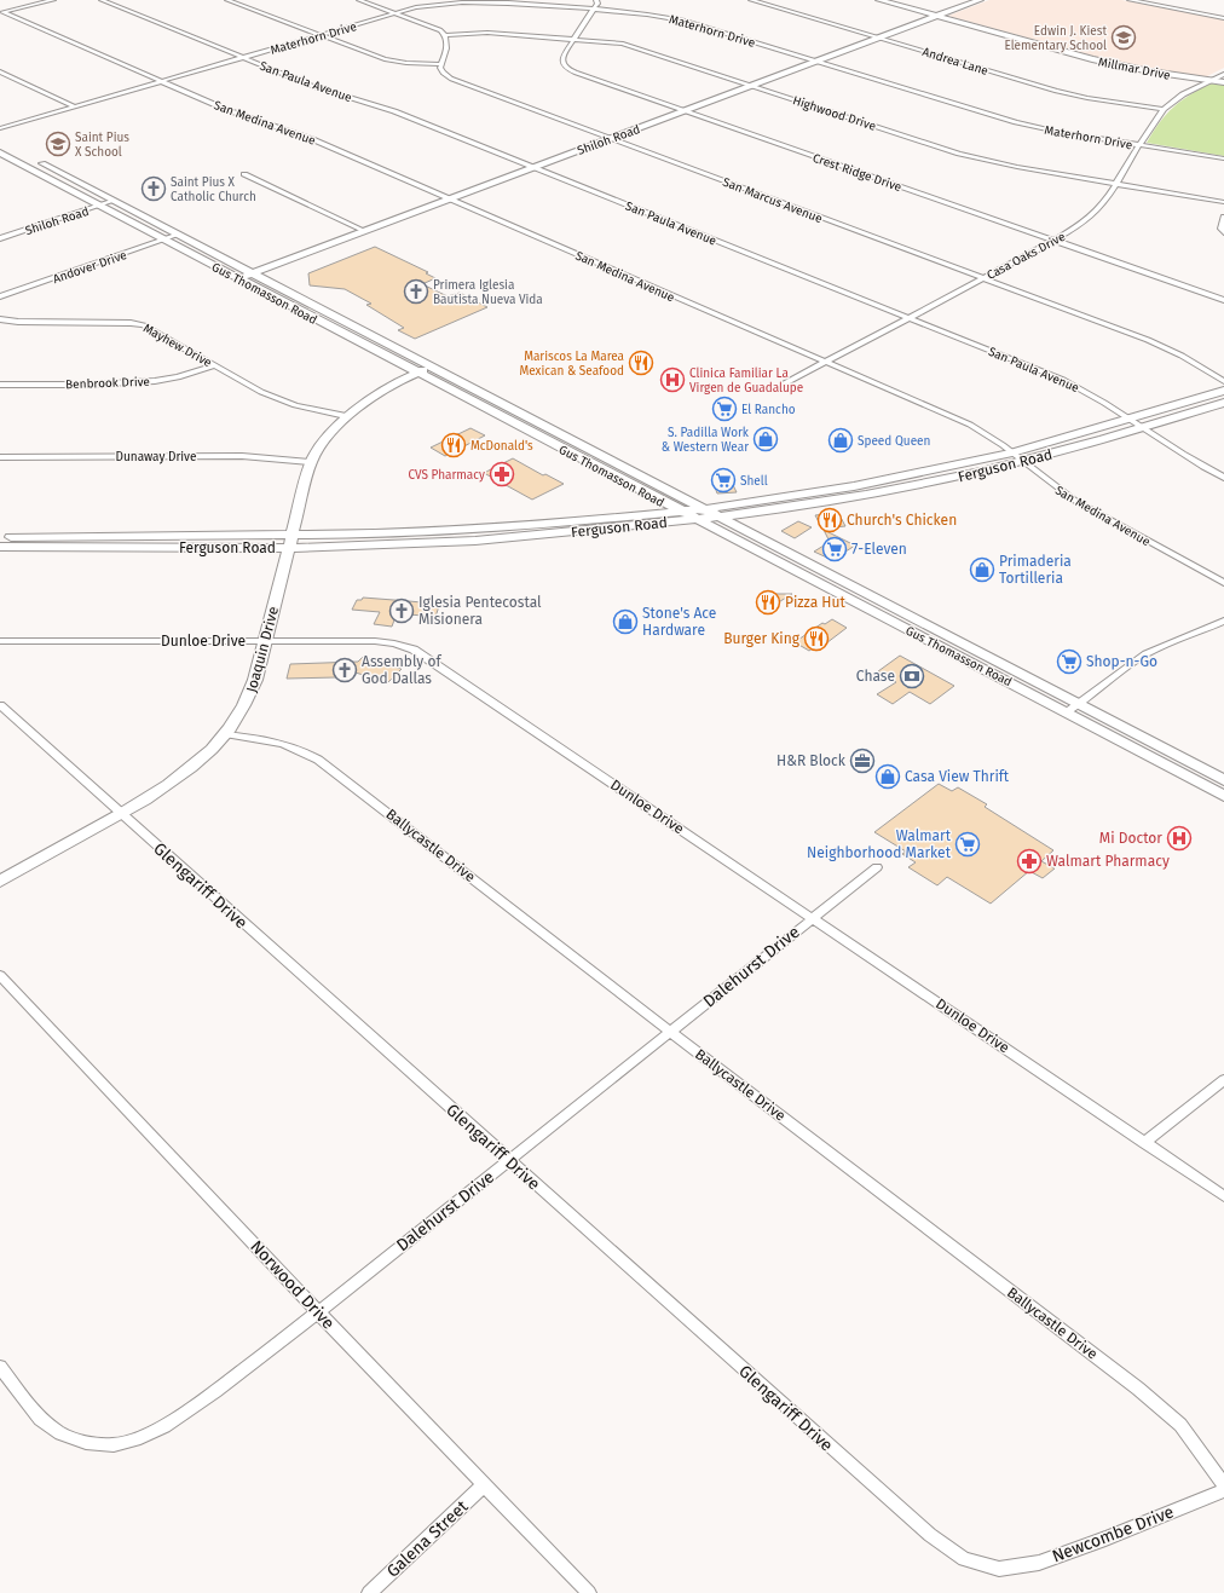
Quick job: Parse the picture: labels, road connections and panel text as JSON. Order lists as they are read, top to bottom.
{
  "streets": {
    "main road": [
      "Millmar Drive",
      "Shiloh Road",
      "Gus Thomasson Road",
      "Ferguson Road",
      "Joaquin Drive"
    ],
    "street": [
      "Materhorn Drive",
      "Andrea Lane",
      "San Paula Avenue",
      "Highwood Drive",
      "San Medina Avenue",
      "Crest Ridge Drive",
      "San Marcus Avenue",
      "Casa Oaks Drive",
      "Andover Drive",
      "Mayhew Drive",
      "Benbrook Drive",
      "Dunaway Drive",
      "Dunloe Drive",
      "Ballycastle Drive",
      "Glengariff Drive",
      "Dalehurst Drive",
      "Norwood Drive",
      "Newcombe Drive",
      "Galena Street"
    ]
  },
  "crossings": [
    ["Materhorn Drive", "San Paula Avenue"],
    ["Materhorn Drive", "San Medina Avenue"],
    ["Materhorn Drive", "Shiloh Road"],
    ["Materhorn Drive", "Crest Ridge Drive"],
    ["Materhorn Drive", "Casa Oaks Drive"],
    ["Andrea Lane", "Shiloh Road"],
    ["Andrea Lane", "Casa Oaks Drive"],
    ["Millmar Drive", "Shiloh Road"],
    ["Millmar Drive", "Casa Oaks Drive"],
    ["San Paula Avenue", "Shiloh Road"],
    ["San Paula Avenue", "Casa Oaks Drive"],
    ["San Paula Avenue", "Ferguson Road"],
    ["Highwood Drive", "Shiloh Road"],
    ["Highwood Drive", "Crest Ridge Drive"],
    ["Highwood Drive", "Casa Oaks Drive"],
    ["San Medina Avenue", "Shiloh Road"],
    ["San Medina Avenue", "Casa Oaks Drive"],
    ["San Medina Avenue", "Ferguson Road"],
    ["Shiloh Road", "Crest Ridge Drive"],
    ["Shiloh Road", "San Marcus Avenue"],
    ["Shiloh Road", "Gus Thomasson Road"],
    ["Crest Ridge Drive", "Casa Oaks Drive"],
    ["San Marcus Avenue", "Casa Oaks Drive"],
    ["Andover Drive", "Gus Thomasson Road"],
    ["Gus Thomasson Road", "Ferguson Road"],
    ["Gus Thomasson Road", "Joaquin Drive"],
    ["Mayhew Drive", "Benbrook Drive"],
    ["Mayhew Drive", "Joaquin Drive"],
    ["Dunaway Drive", "Joaquin Drive"],
    ["Ferguson Road", "Joaquin Drive"],
    ["Dunloe Drive", "Joaquin Drive"],
    ["Dunloe Drive", "Dalehurst Drive"],
    ["Joaquin Drive", "Ballycastle Drive"],
    ["Joaquin Drive", "Glengariff Drive"],
    ["Ballycastle Drive", "Dalehurst Drive"],
    ["Glengariff Drive", "Dalehurst Drive"],
    ["Glengariff Drive", "Newcombe Drive"],
    ["Dalehurst Drive", "Norwood Drive"],
    ["Norwood Drive", "Galena Street"]
  ],
  "places": {
    "school or university": ["Edwin J. Kiest Elementary School", "Saint Pius X School"],
    "church": [
      "Saint Pius X Catholic Church",
      "Primera Iglesia Bautista Nueva Vida",
      "Iglesia Pentecostal Misionera",
      "Assembly of God Dallas"
    ],
    "restaurant": [
      "Mariscos La Marea Mexican & Seafood",
      "McDonald's",
      "Church's Chicken",
      "Pizza Hut",
      "Burger King"
    ],
    "hospital": ["Clinica Familiar La Virgen de Guadalupe", "Mi Doctor"],
    "supermarket": [
      "El Rancho",
      "Shell",
      "7-Eleven",
      "Shop-n-Go",
      "Walmart Neighborhood Market"
    ],
    "shop": [
      "S. Padilla Work & Western Wear",
      "Speed Queen",
      "Primaderia Tortilleria",
      "Stone's Ace Hardware",
      "Casa View Thrift"
    ],
    "pharmacy": ["CVS Pharmacy", "Walmart Pharmacy"],
    "bank": ["Chase"],
    "office": ["H&R Block"]
  }
}
